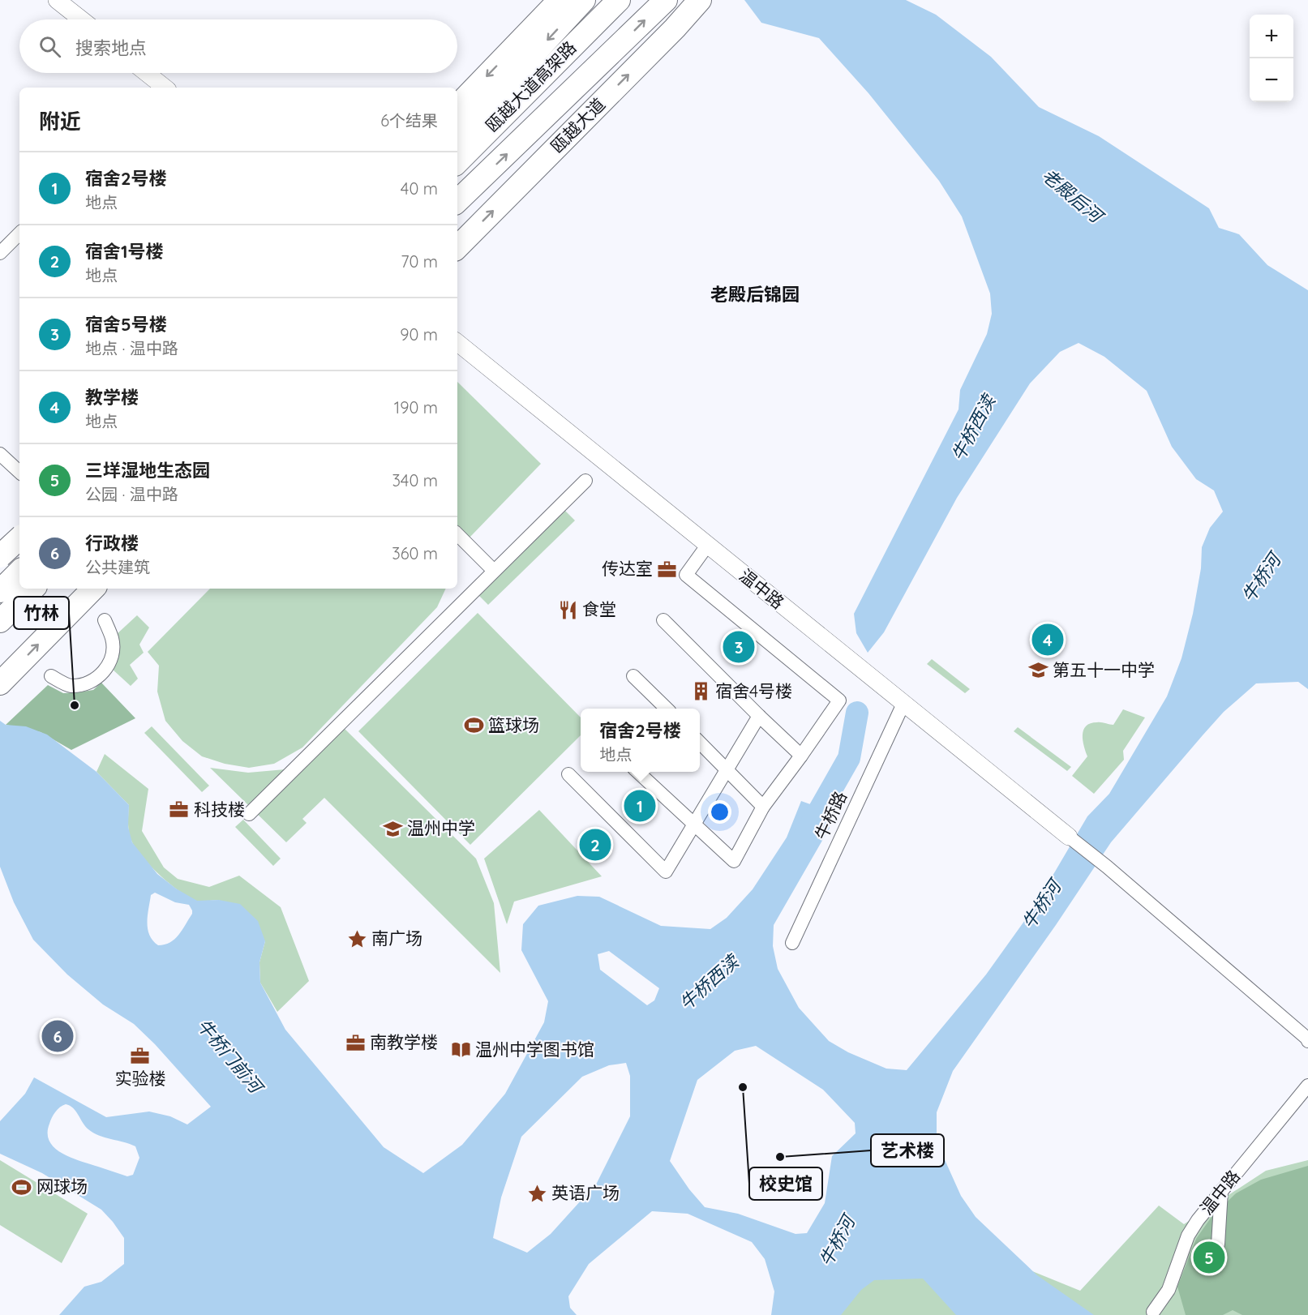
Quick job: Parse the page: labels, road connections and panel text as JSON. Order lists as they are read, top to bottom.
{
  "streets": {
    "highway": ["瓯越大道高架路", "瓯越大道"],
    "street": ["温中路", "牛桥路"]
  },
  "crossings": [
    ["温中路", "牛桥路"]
  ],
  "districts": ["老殿后锦园"],
  "water": [
    "老殿后河",
    "牛桥西渎",
    "牛桥河",
    "牛桥门前河"
  ],
  "places": {
    "office": [
      "传达室",
      "科技楼",
      "南教学楼",
      "实验楼"
    ],
    "restaurant": ["食堂"],
    "school or university": ["第五十一中学", "温州中学"],
    "building": ["宿舍4号楼"],
    "other": ["竹林", "校史馆", "艺术楼"],
    "sports": ["篮球场", "网球场"],
    "place": ["南广场", "英语广场"],
    "library": ["温州中学图书馆"]
  },
  "page": {
    "map_buttons": ["+", "−"],
    "search": "搜索地点",
    "heading": ["附近", "6个结果"],
    "list": [
      {
        "mark": "1",
        "name": "宿舍2号楼",
        "note": "地点",
        "value": "40 m"
      },
      {
        "mark": "2",
        "name": "宿舍1号楼",
        "note": "地点",
        "value": "70 m"
      },
      {
        "mark": "3",
        "name": "宿舍5号楼",
        "note": "地点 · 温中路",
        "value": "90 m"
      },
      {
        "mark": "4",
        "name": "教学楼",
        "note": "地点",
        "value": "190 m"
      },
      {
        "mark": "5",
        "name": "三垟湿地生态园",
        "note": "公园 · 温中路",
        "value": "340 m"
      },
      {
        "mark": "6",
        "name": "行政楼",
        "note": "公共建筑",
        "value": "360 m"
      }
    ],
    "pins": [
      "4",
      "3",
      "1",
      "2",
      "6",
      "5"
    ],
    "popup": ["宿舍2号楼", "地点"]
  }
}
